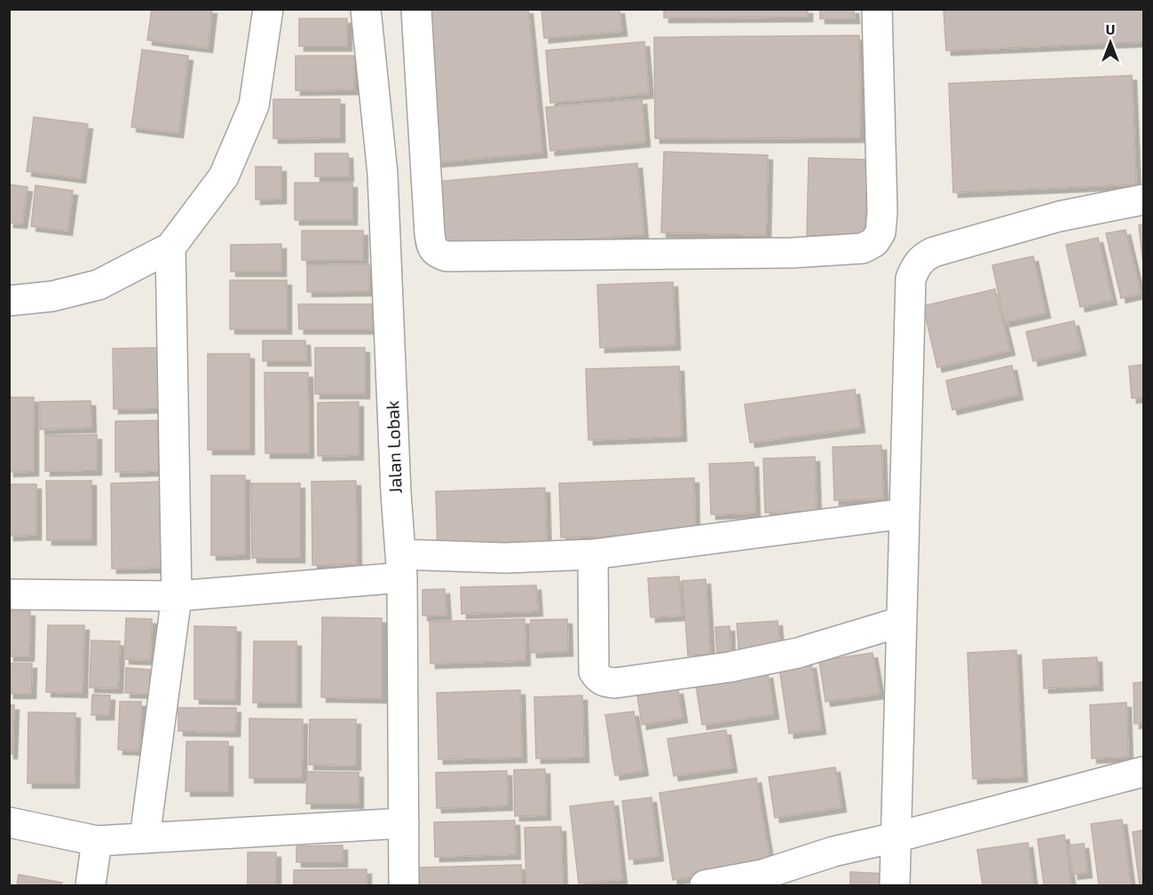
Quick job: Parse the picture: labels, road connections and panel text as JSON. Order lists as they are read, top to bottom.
{
  "streets": {
    "street": ["Jalan Lobak"]
  },
  "north": "top"
}
